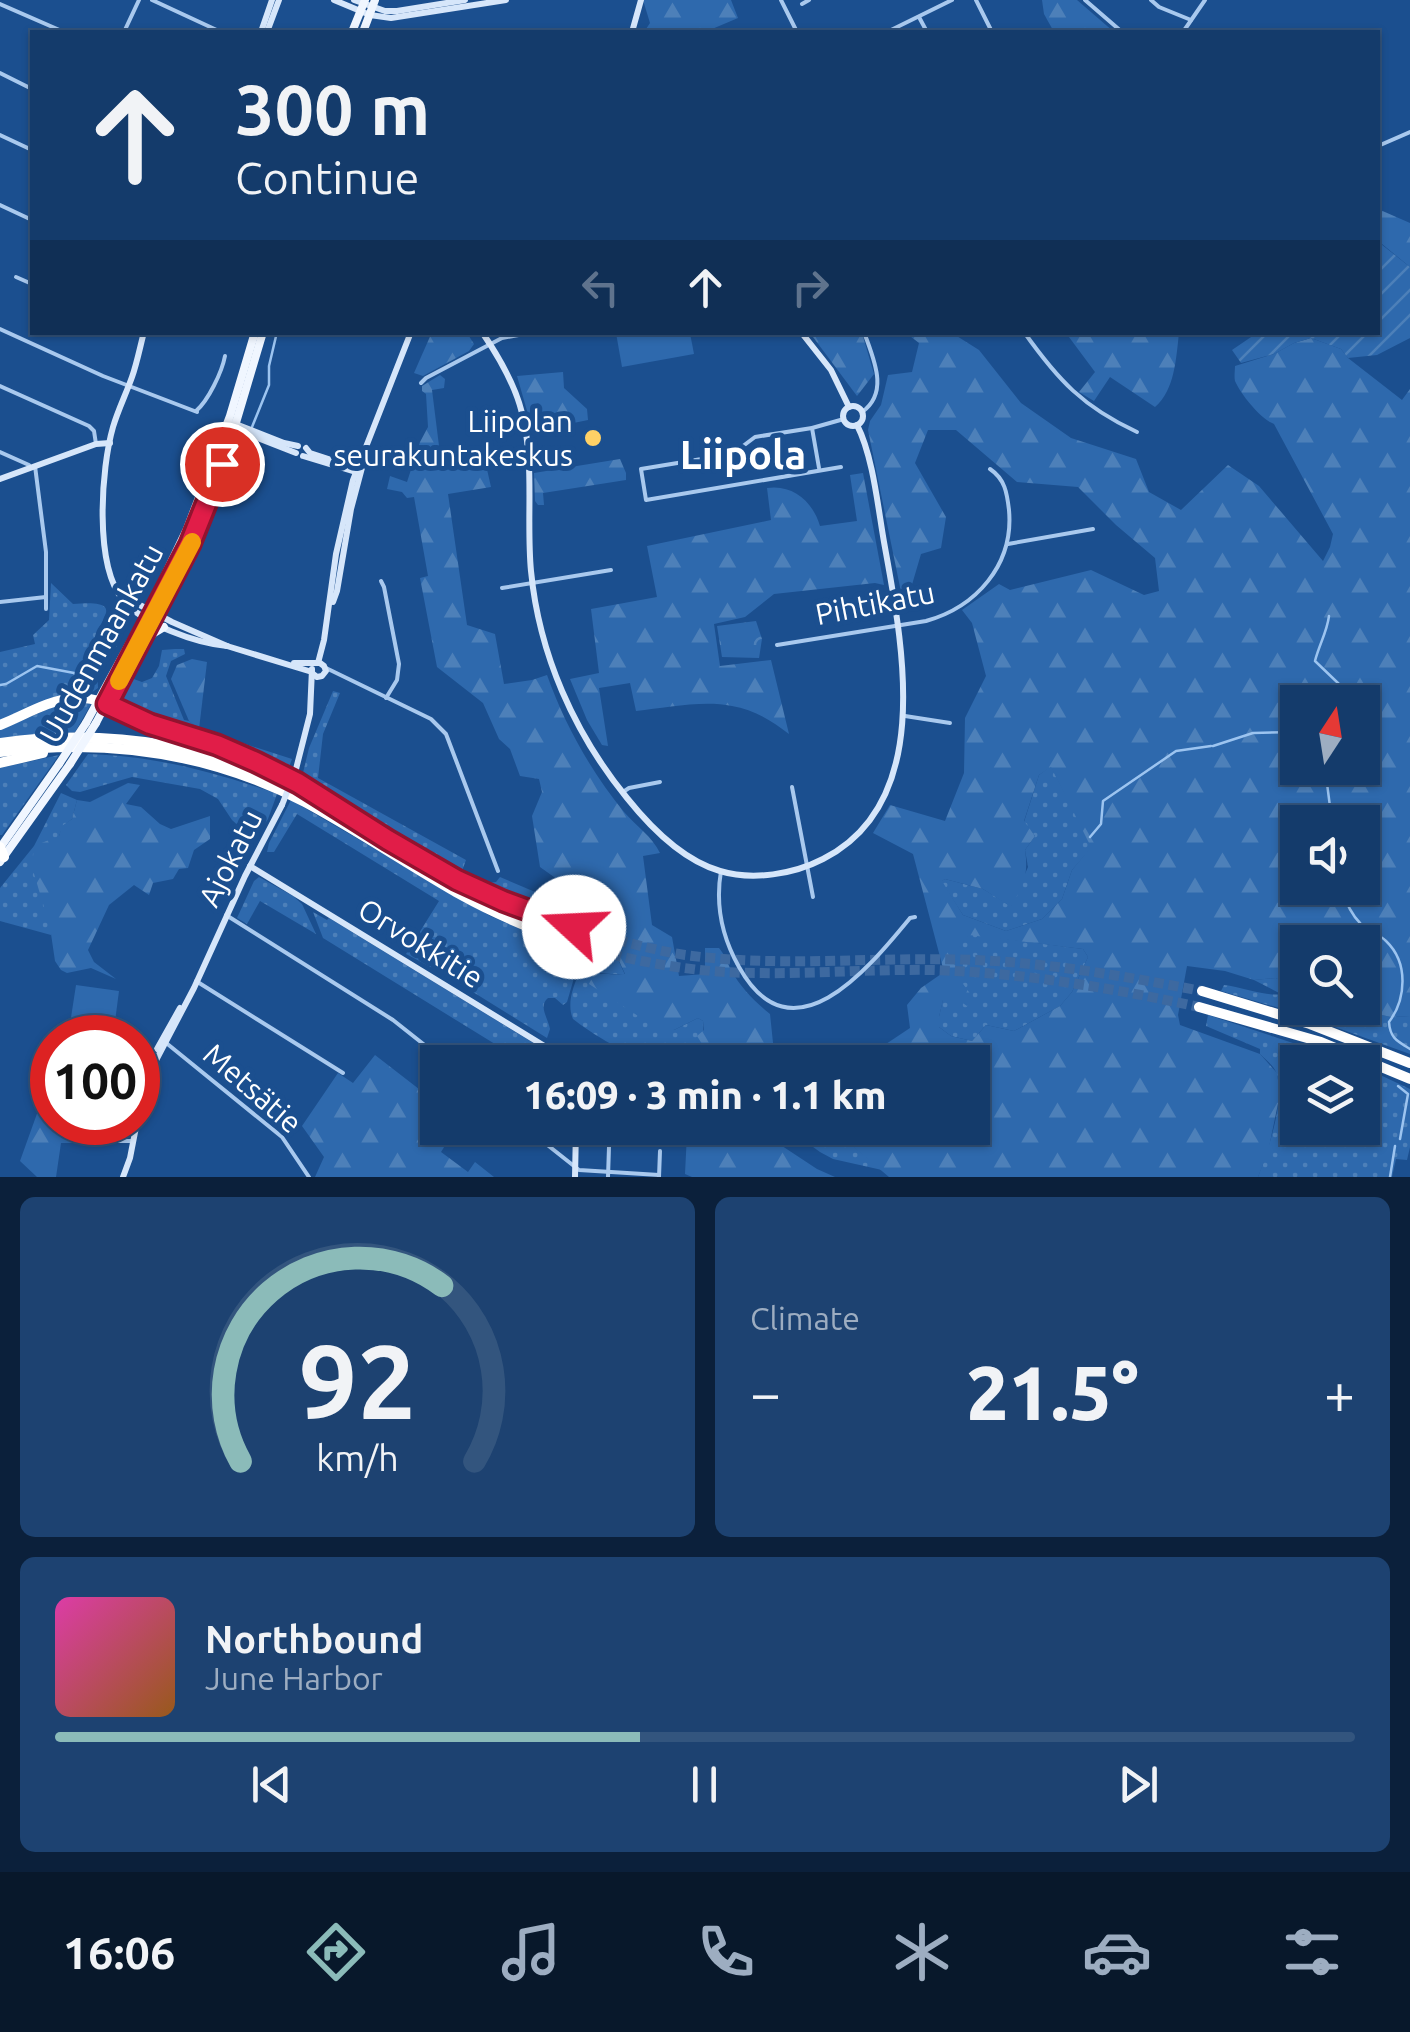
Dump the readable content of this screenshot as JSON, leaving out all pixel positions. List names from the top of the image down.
{
  "streets": {
    "main road": ["Uudenmaankatu"],
    "street": [
      "Pihtikatu",
      "Ajokatu",
      "Orvokkitie",
      "Metsätie"
    ]
  },
  "crossings": [
    ["Ajokatu", "Orvokkitie"],
    ["Ajokatu", "Metsätie"]
  ],
  "districts": ["Liipola"],
  "places": ["Liipolan seurakuntakeskus"],
  "north": "top",
  "page": {
    "turn": ["300 m", "Continue"],
    "limit": "100",
    "trip": "16:09 · 3 min · 1.1 km",
    "tile": "Climate",
    "heat": ["−", "21.5°", "+"],
    "song": ["Northbound", "June Harbor"],
    "tabs": "16:06",
    "gauge": ["92", "km/h"]
  }
}
